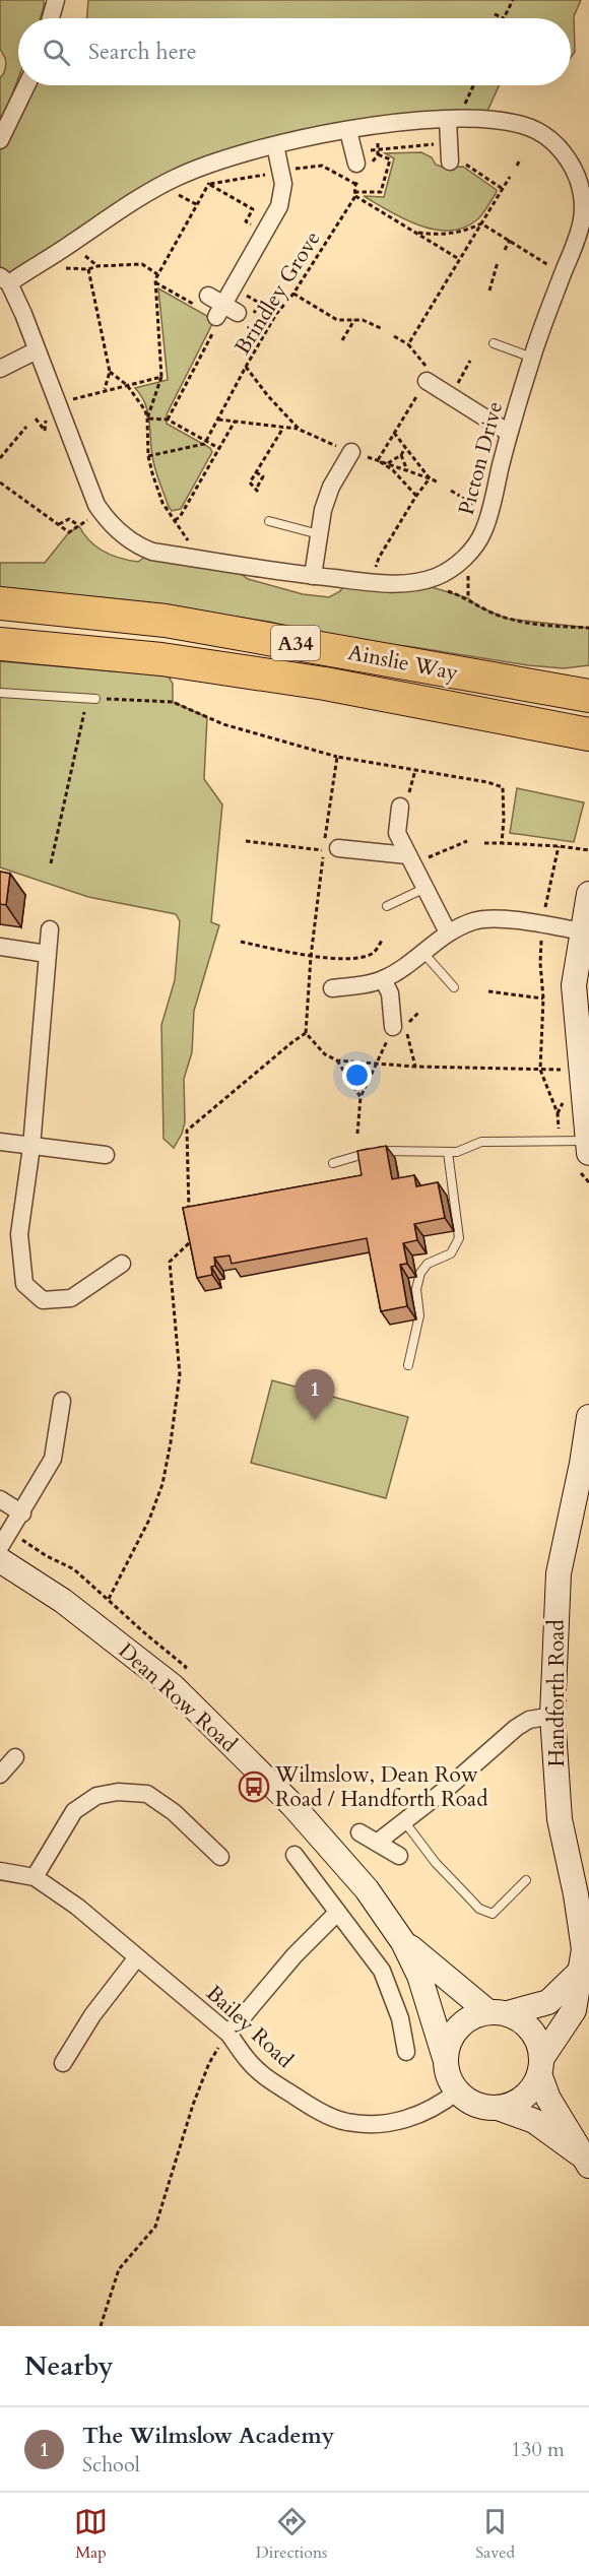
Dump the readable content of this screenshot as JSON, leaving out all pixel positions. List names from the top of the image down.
{
  "streets": {
    "highway": ["A34", "Ainslie Way"],
    "main road": ["Handforth Road", "Dean Row Road"],
    "street": ["Picton Drive", "Bailey Road"],
    "path": ["Brindley Grove"]
  },
  "crossings": [
    ["Handforth Road", "Dean Row Road"],
    ["Handforth Road", "Bailey Road"],
    ["Dean Row Road", "Bailey Road"]
  ],
  "places": {
    "bus stop": ["Wilmslow, Dean Row Road / Handforth Road"]
  },
  "page": {
    "search": "Search here",
    "pins": "1",
    "heading": "Nearby",
    "list": [
      {
        "mark": "1",
        "name": "The Wilmslow Academy",
        "note": "School",
        "value": "130 m"
      }
    ],
    "nav": ["Map", "Directions", "Saved"]
  }
}
